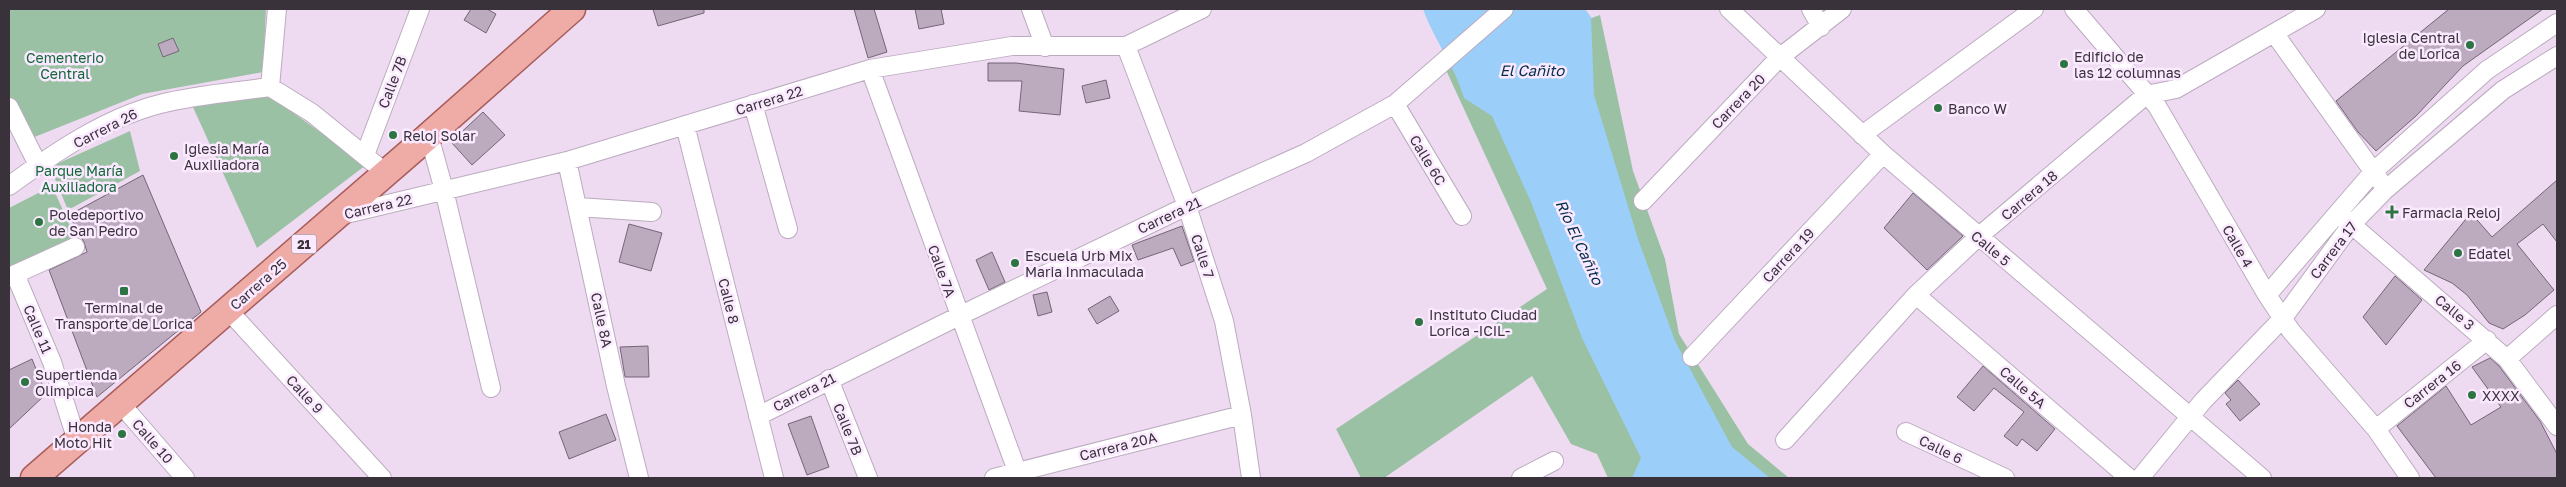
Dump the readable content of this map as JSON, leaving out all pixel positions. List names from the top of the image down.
{
  "streets": {
    "main road": ["21", "Carrera 25"],
    "street": [
      "Calle 7B",
      "Carrera 22",
      "Carrera 20",
      "Carrera 26",
      "Calle 6C",
      "Carrera 18",
      "Carrera 21",
      "Calle 4",
      "Calle 5",
      "Carrera 17",
      "Carrera 19",
      "Calle 7",
      "Calle 7A",
      "Calle 8",
      "Calle 3",
      "Calle 8A",
      "Calle 11",
      "Carrera 16",
      "Calle 5A",
      "Calle 9",
      "Calle 10",
      "Carrera 20A",
      "Calle 6"
    ]
  },
  "crossings": [
    ["Calle 7B", "Carrera 21"],
    ["Carrera 22", "Calle 7"],
    ["Carrera 22", "Calle 7A"],
    ["Carrera 22", "Carrera 25"],
    ["Carrera 22", "Calle 8"],
    ["Carrera 22", "Calle 8A"],
    ["Carrera 20", "Calle 5"],
    ["Calle 6C", "Carrera 21"],
    ["Carrera 18", "Calle 4"],
    ["Carrera 18", "Calle 5"],
    ["Carrera 18", "Calle 5A"],
    ["Carrera 21", "Calle 7"],
    ["Carrera 21", "Calle 7A"],
    ["Carrera 21", "Calle 8"],
    ["Calle 4", "Carrera 17"],
    ["Calle 4", "Carrera 16"],
    ["Calle 5", "Carrera 17"],
    ["Calle 5", "Carrera 19"],
    ["Carrera 17", "Calle 3"],
    ["Calle 7", "Carrera 20A"],
    ["Calle 7A", "Carrera 20A"],
    ["Carrera 25", "Calle 11"],
    ["Carrera 25", "Calle 9"],
    ["Carrera 25", "Calle 10"],
    ["Calle 3", "Carrera 16"]
  ],
  "water": ["El Cañito", "Río El Cañito"],
  "parks": ["Cementerio Central", "Parque María Auxiliadora"],
  "places": {
    "other": [
      "Iglesia Central de Lorica",
      "Edificio de las 12 columnas",
      "Banco W",
      "Reloj Solar",
      "Iglesia María Auxiliadora",
      "Poledeportivo de San Pedro",
      "Edatel",
      "Escuela Urb Mix Maria Inmaculada",
      "Instituto Ciudad Lorica -ICIL-",
      "Supertienda Olimpica",
      "XXXX",
      "Honda Moto Hit"
    ],
    "health": ["Farmacia Reloj"],
    "transit": ["Terminal de Transporte de Lorica"]
  }
}
